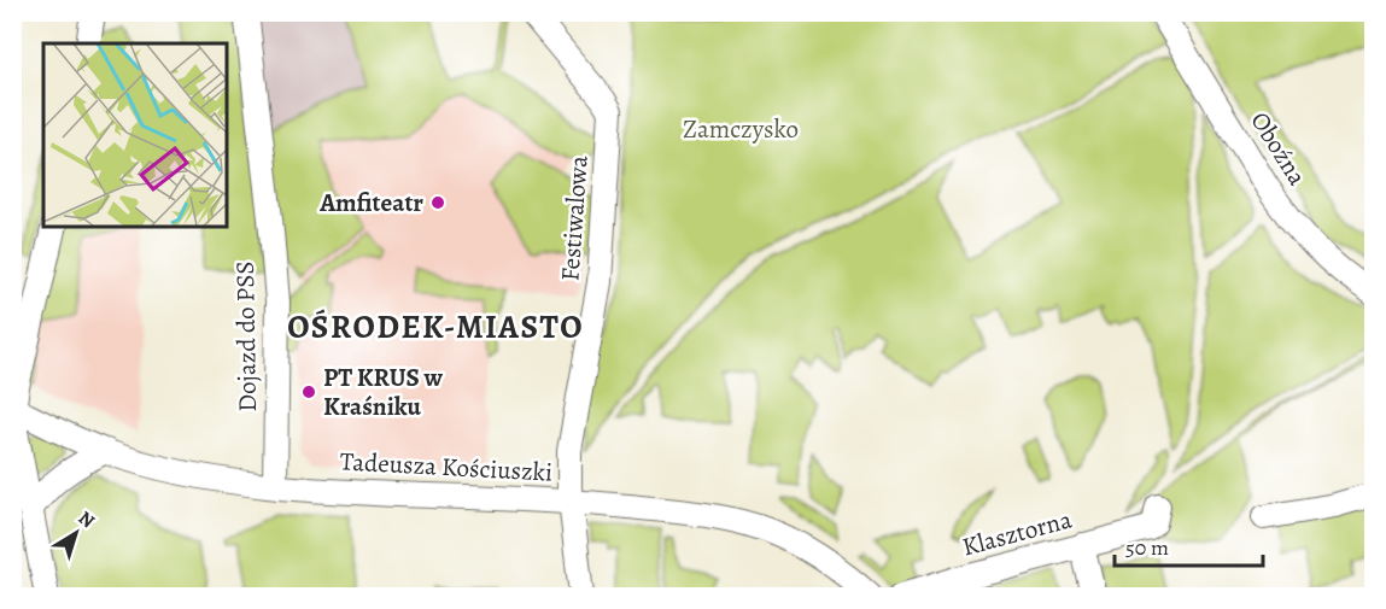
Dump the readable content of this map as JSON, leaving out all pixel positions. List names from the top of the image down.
{
  "streets": {
    "street": [
      "Oboźna",
      "Festiwalowa",
      "Dojazd do PSS",
      "Tadeusza Kościuszki",
      "Klasztorna"
    ]
  },
  "crossings": [
    ["Festiwalowa", "Tadeusza Kościuszki"],
    ["Dojazd do PSS", "Tadeusza Kościuszki"]
  ],
  "districts": ["OŚRODEK-MIASTO"],
  "parks": ["Zamczysko"],
  "places": ["Amfiteatr", "PT KRUS w Kraśniku"],
  "scale_bar": "50 m",
  "north": "top right"
}
